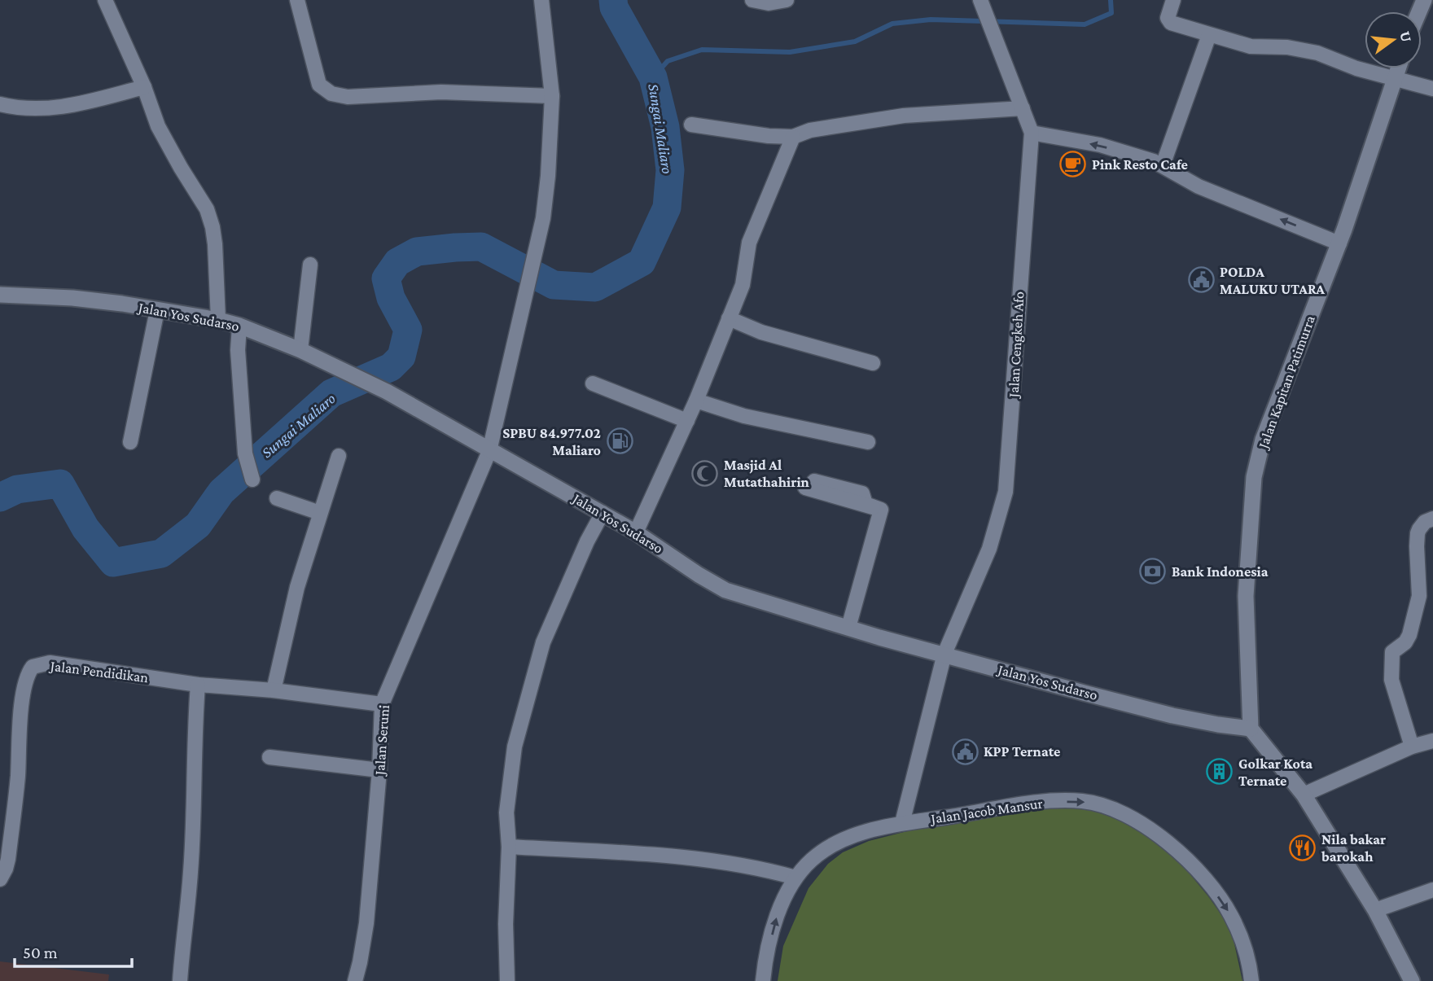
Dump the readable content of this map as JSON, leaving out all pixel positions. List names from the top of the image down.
{
  "streets": {
    "street": [
      "Jalan Yos Sudarso",
      "Jalan Cengkeh Afo",
      "Jalan Kapitan Patimurra",
      "Jalan Pendidikan",
      "Jalan Seruni",
      "Jalan Jacob Mansur"
    ]
  },
  "crossings": [
    ["Jalan Yos Sudarso", "Jalan Cengkeh Afo"],
    ["Jalan Yos Sudarso", "Jalan Kapitan Patimurra"],
    ["Jalan Yos Sudarso", "Jalan Seruni"],
    ["Jalan Pendidikan", "Jalan Seruni"]
  ],
  "water": ["Sungai Maliaro"],
  "places": {
    "cafe": ["Pink Resto Cafe"],
    "public building": ["POLDA MALUKU UTARA", "KPP Ternate"],
    "fuel station": ["SPBU 84.977.02 Maliaro"],
    "mosque": ["Masjid Al Mutathahirin"],
    "bank": ["Bank Indonesia"],
    "building": ["Golkar Kota Ternate"],
    "restaurant": ["Nila bakar barokah"]
  },
  "scale_bar": "50 m",
  "north": "right"
}
